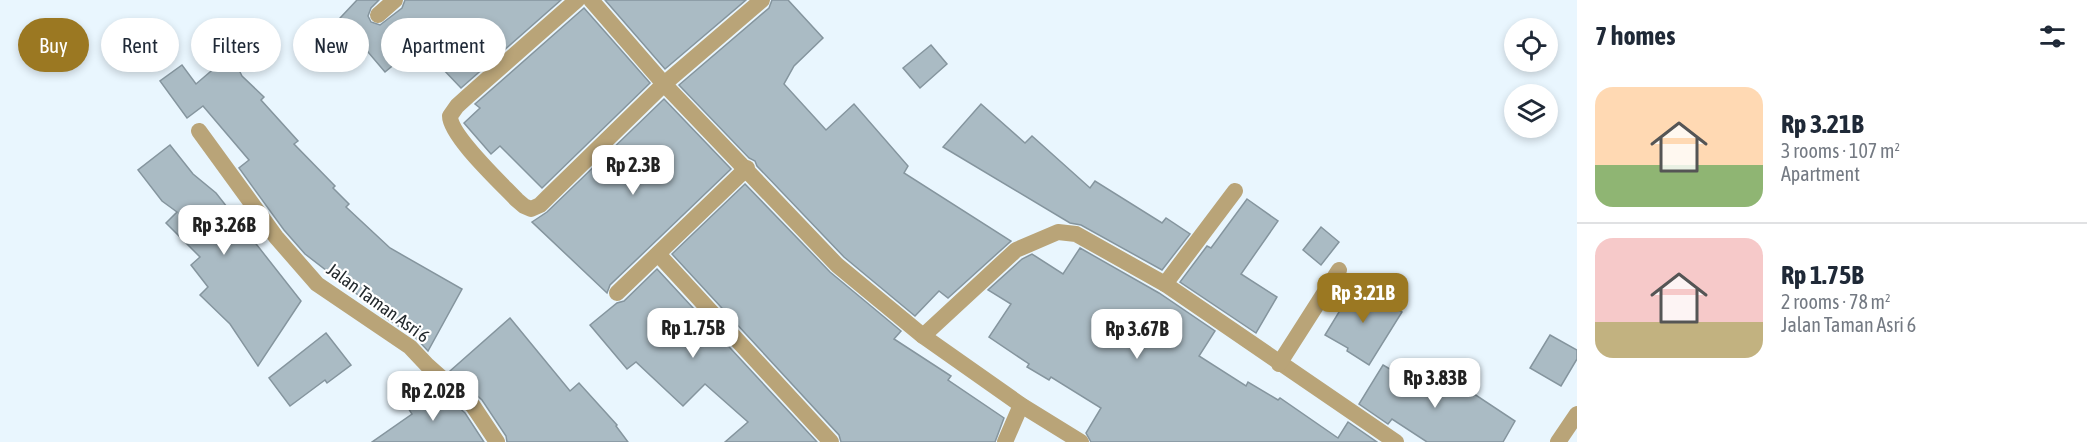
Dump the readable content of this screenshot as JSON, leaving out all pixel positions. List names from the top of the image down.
{
  "streets": {
    "street": ["Jalan Taman Asri 6"]
  },
  "page": {
    "heading": "7 homes",
    "chip": [
      "Buy",
      "Rent",
      "Filters",
      "New",
      "Apartment"
    ],
    "list": [
      {
        "name": "Rp 3.21B",
        "note": "3 rooms · 107 m² · Apartment"
      },
      {
        "name": "Rp 1.75B",
        "note": "2 rooms · 78 m² · Jalan Taman Asri 6"
      }
    ],
    "price": [
      "Rp 2.3B",
      "Rp 3.26B",
      "Rp 3.21B",
      "Rp 1.75B",
      "Rp 3.67B",
      "Rp 3.83B",
      "Rp 2.02B"
    ]
  }
}
